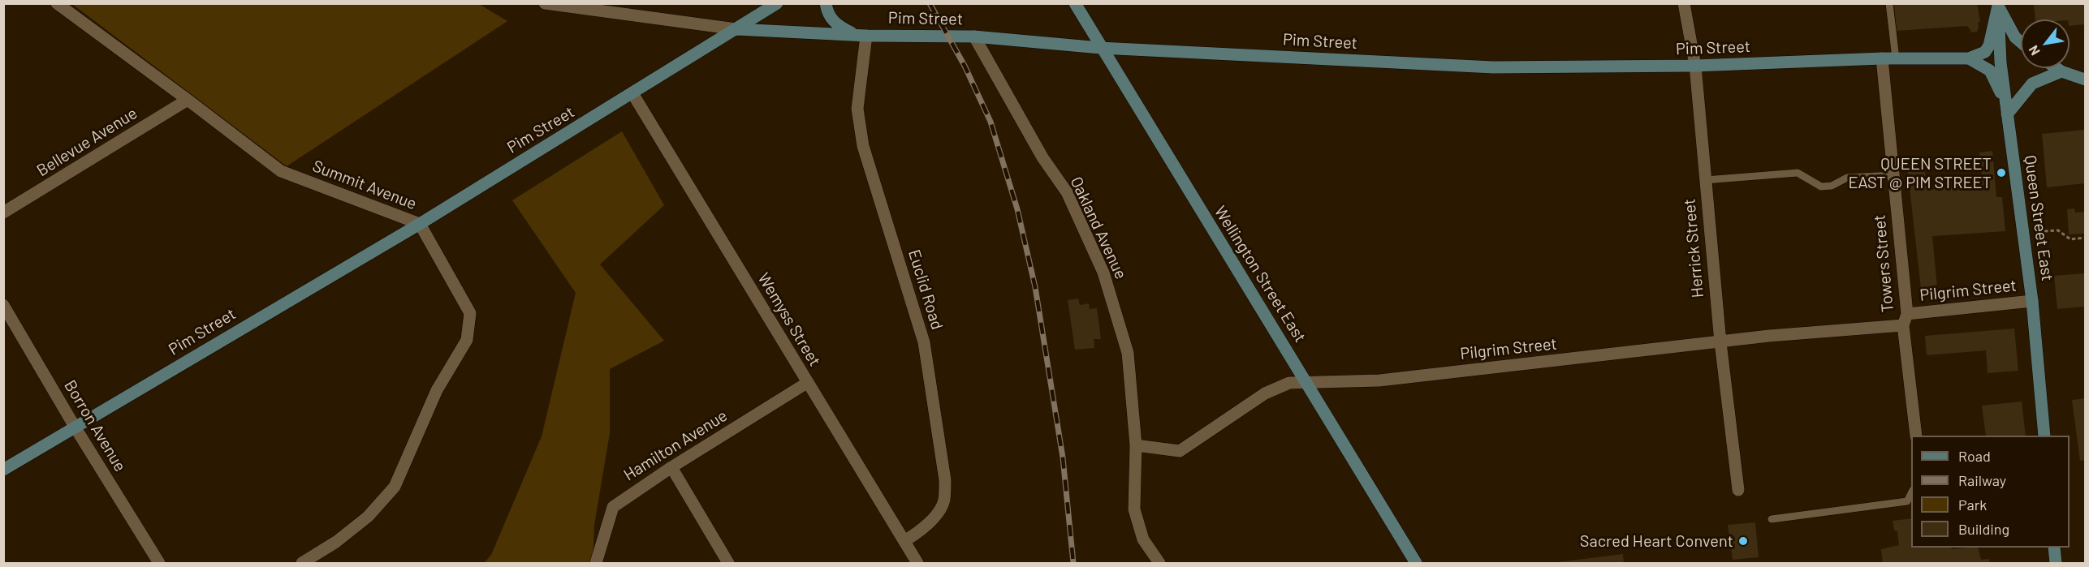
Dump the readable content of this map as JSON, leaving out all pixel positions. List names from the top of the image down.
{
  "streets": {
    "main road": ["Pim Street", "Queen Street East", "Wellington Street East"],
    "street": [
      "Bellevue Avenue",
      "Summit Avenue",
      "Oakland Avenue",
      "Herrick Street",
      "Towers Street",
      "Euclid Road",
      "Pilgrim Street",
      "Wemyss Street",
      "Borron Avenue",
      "Hamilton Avenue"
    ]
  },
  "crossings": [
    ["Pim Street", "Summit Avenue"],
    ["Pim Street", "Oakland Avenue"],
    ["Pim Street", "Herrick Street"],
    ["Pim Street", "Towers Street"],
    ["Pim Street", "Wellington Street East"],
    ["Pim Street", "Euclid Road"],
    ["Pim Street", "Wemyss Street"],
    ["Pim Street", "Borron Avenue"],
    ["Bellevue Avenue", "Summit Avenue"],
    ["Queen Street East", "Pilgrim Street"],
    ["Oakland Avenue", "Pilgrim Street"],
    ["Herrick Street", "Pilgrim Street"],
    ["Towers Street", "Pilgrim Street"],
    ["Wellington Street East", "Pilgrim Street"],
    ["Euclid Road", "Wemyss Street"],
    ["Wemyss Street", "Hamilton Avenue"]
  ],
  "places": ["QUEEN STREET EAST @ PIM STREET", "Sacred Heart Convent"],
  "legend": [
    "Road",
    "Railway",
    "Park",
    "Building"
  ],
  "north": "bottom left"
}
